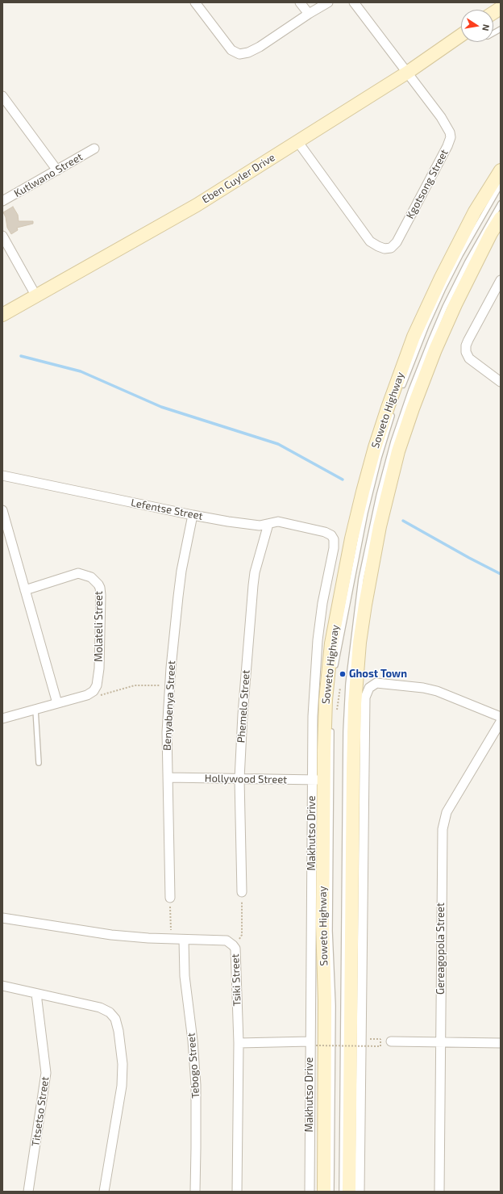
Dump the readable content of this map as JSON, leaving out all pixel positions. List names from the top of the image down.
{
  "streets": {
    "main road": ["Eben Cuyler Drive", "Soweto Highway"],
    "street": [
      "Kutlwano Street",
      "Kgotsong Street",
      "Lefentse Street",
      "Molateli Street",
      "Benyabenya Street",
      "Phemelo Street",
      "Hollywood Street",
      "Makhutso Drive",
      "Gereagopola Street",
      "Tsiki Street",
      "Tebogo Street",
      "Titsetso Street"
    ]
  },
  "crossings": [
    ["Eben Cuyler Drive", "Kgotsong Street"],
    ["Soweto Highway", "Hollywood Street"],
    ["Soweto Highway", "Makhutso Drive"],
    ["Lefentse Street", "Benyabenya Street"],
    ["Lefentse Street", "Phemelo Street"],
    ["Lefentse Street", "Makhutso Drive"],
    ["Benyabenya Street", "Hollywood Street"],
    ["Phemelo Street", "Hollywood Street"],
    ["Hollywood Street", "Makhutso Drive"],
    ["Tsiki Street", "Tebogo Street"]
  ],
  "places": ["Ghost Town"],
  "north": "right"
}
